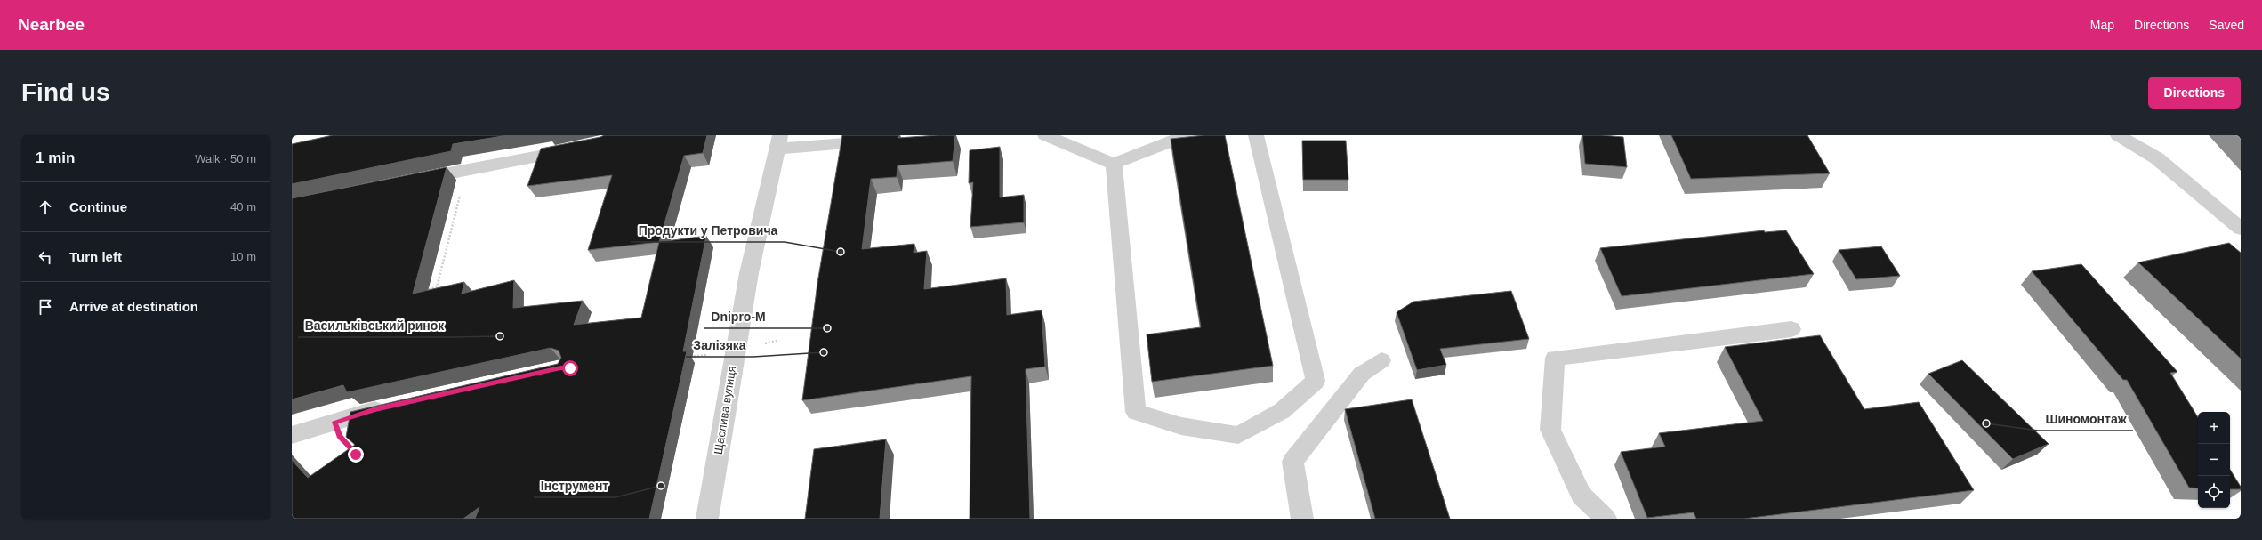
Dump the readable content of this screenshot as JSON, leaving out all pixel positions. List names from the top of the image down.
{
  "streets": {
    "street": ["Щаслива вулиця"]
  },
  "places": [
    "Продукти у Петровича",
    "Dnipro-M",
    "Васильківський ринок",
    "Залізяка",
    "Шиномонтаж",
    "Інструмент"
  ],
  "page": {
    "header": "Nearbee",
    "nav": ["Map", "Directions", "Saved"],
    "buttons": "Directions",
    "title": "Find us",
    "heading": ["1 min", "Walk · 50 m"],
    "list": [
      ["Continue", "40 m"],
      ["Turn left", "10 m"],
      "Arrive at destination"
    ],
    "map_buttons": ["+", "−"]
  }
}
